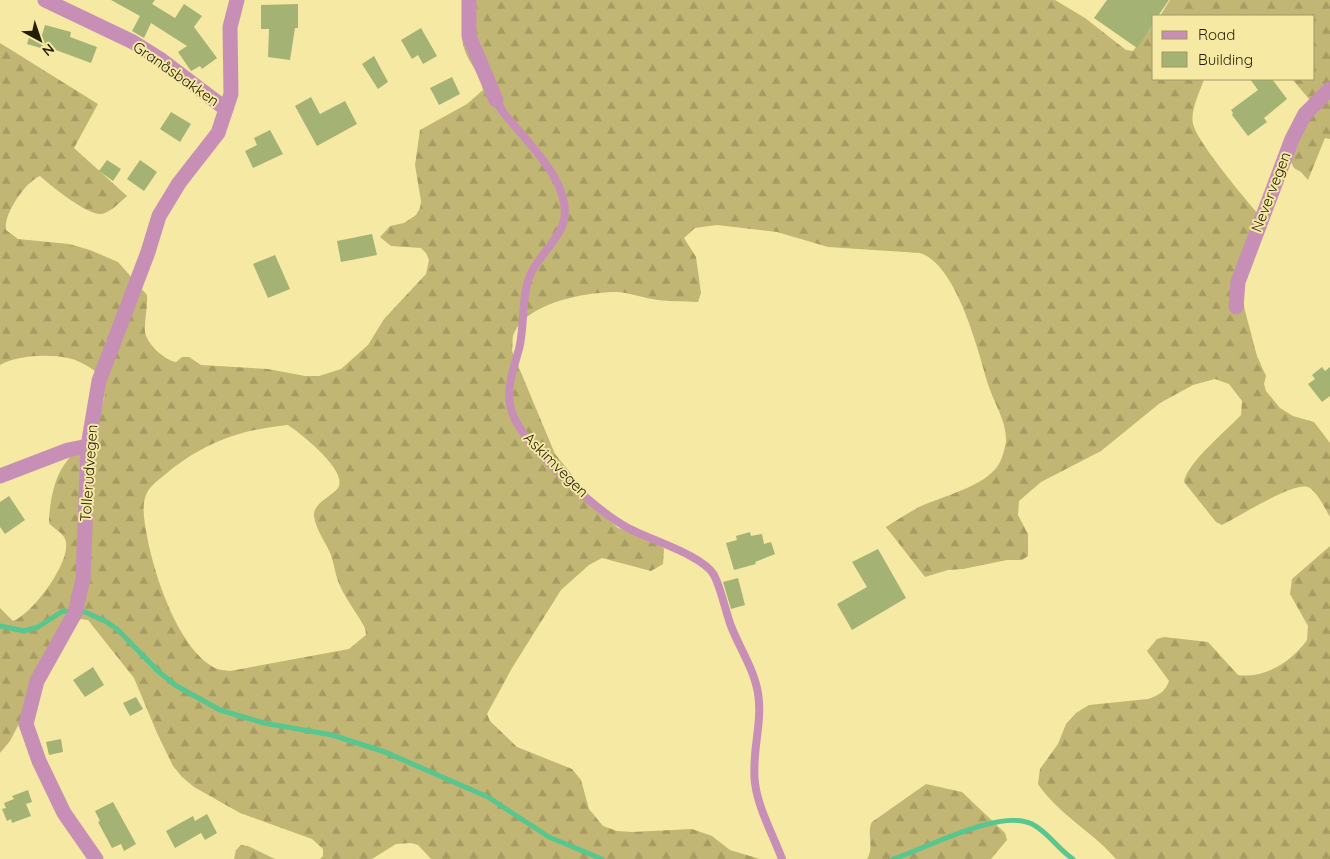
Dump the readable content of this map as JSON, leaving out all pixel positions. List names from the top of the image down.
{
  "streets": {
    "street": [
      "Granåsbakken",
      "Nevervegen",
      "Askimvegen",
      "Tollerudvegen"
    ]
  },
  "crossings": [
    ["Granåsbakken", "Tollerudvegen"]
  ],
  "legend": ["Road", "Building"],
  "north": "bottom right"
}
